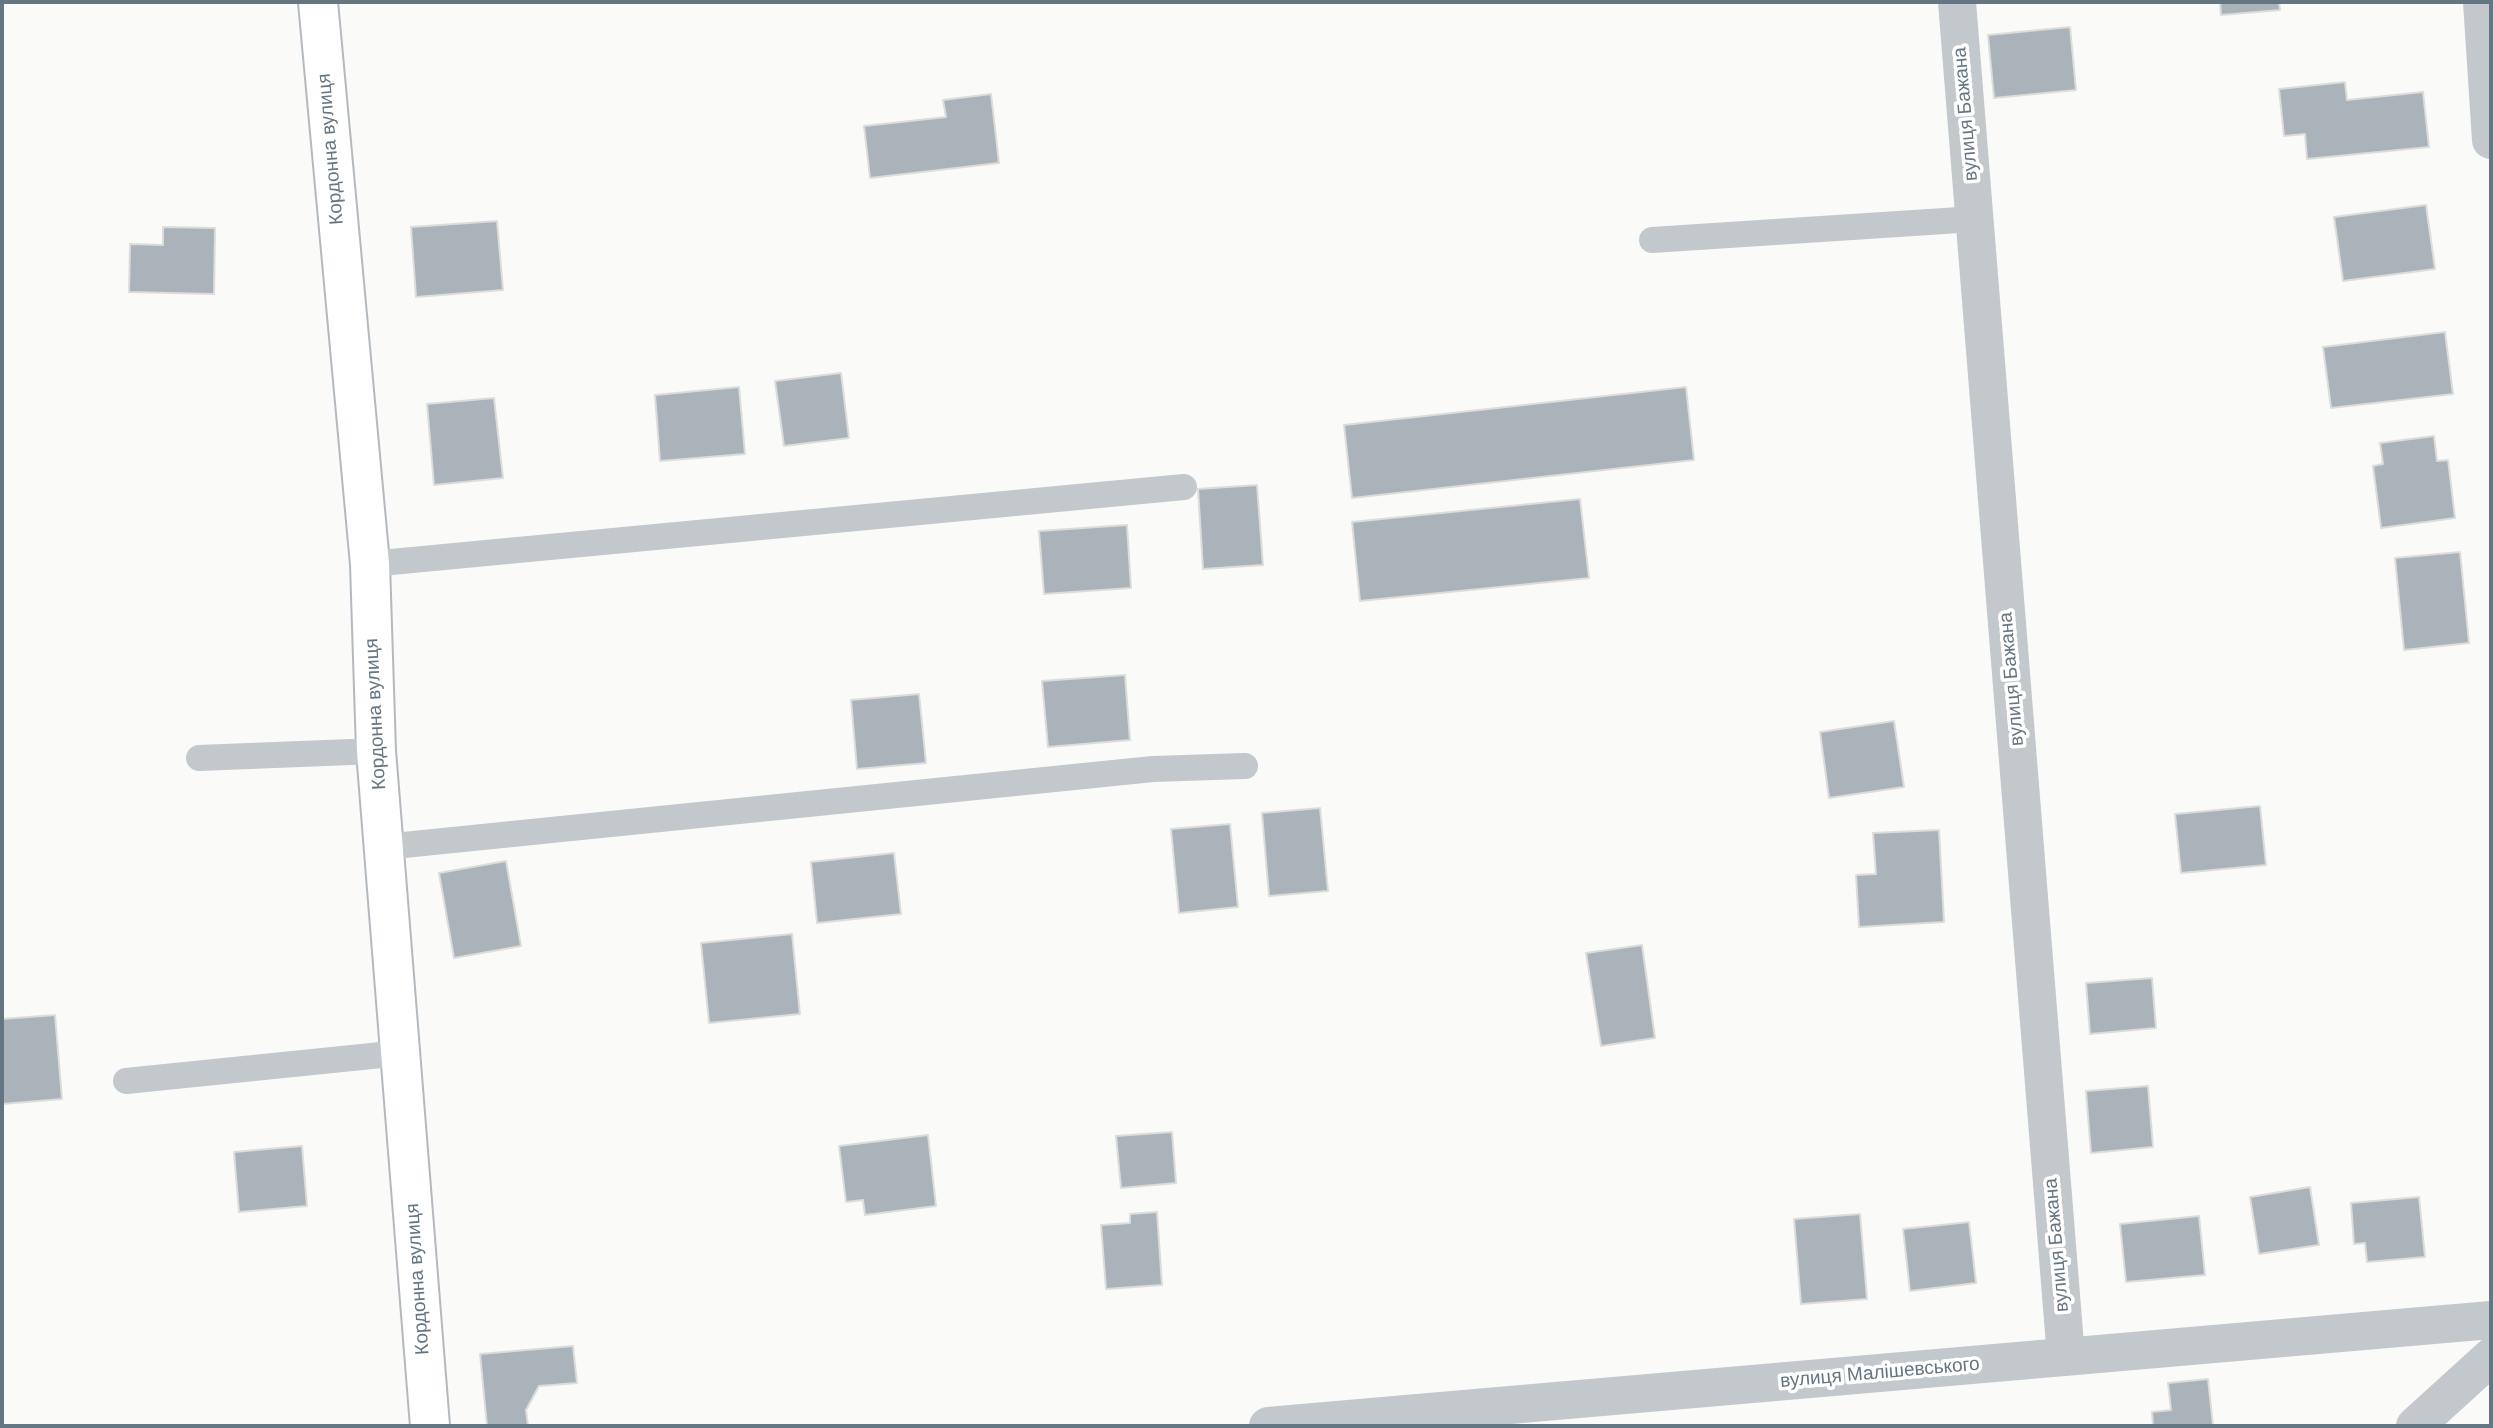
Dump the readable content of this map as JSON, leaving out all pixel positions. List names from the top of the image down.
{
  "streets": {
    "main road": ["Кордонна вулиця"],
    "street": ["вулиця Бажана", "вулиця Малішевського"]
  },
  "crossings": [
    ["вулиця Бажана", "вулиця Малішевського"]
  ]
}
